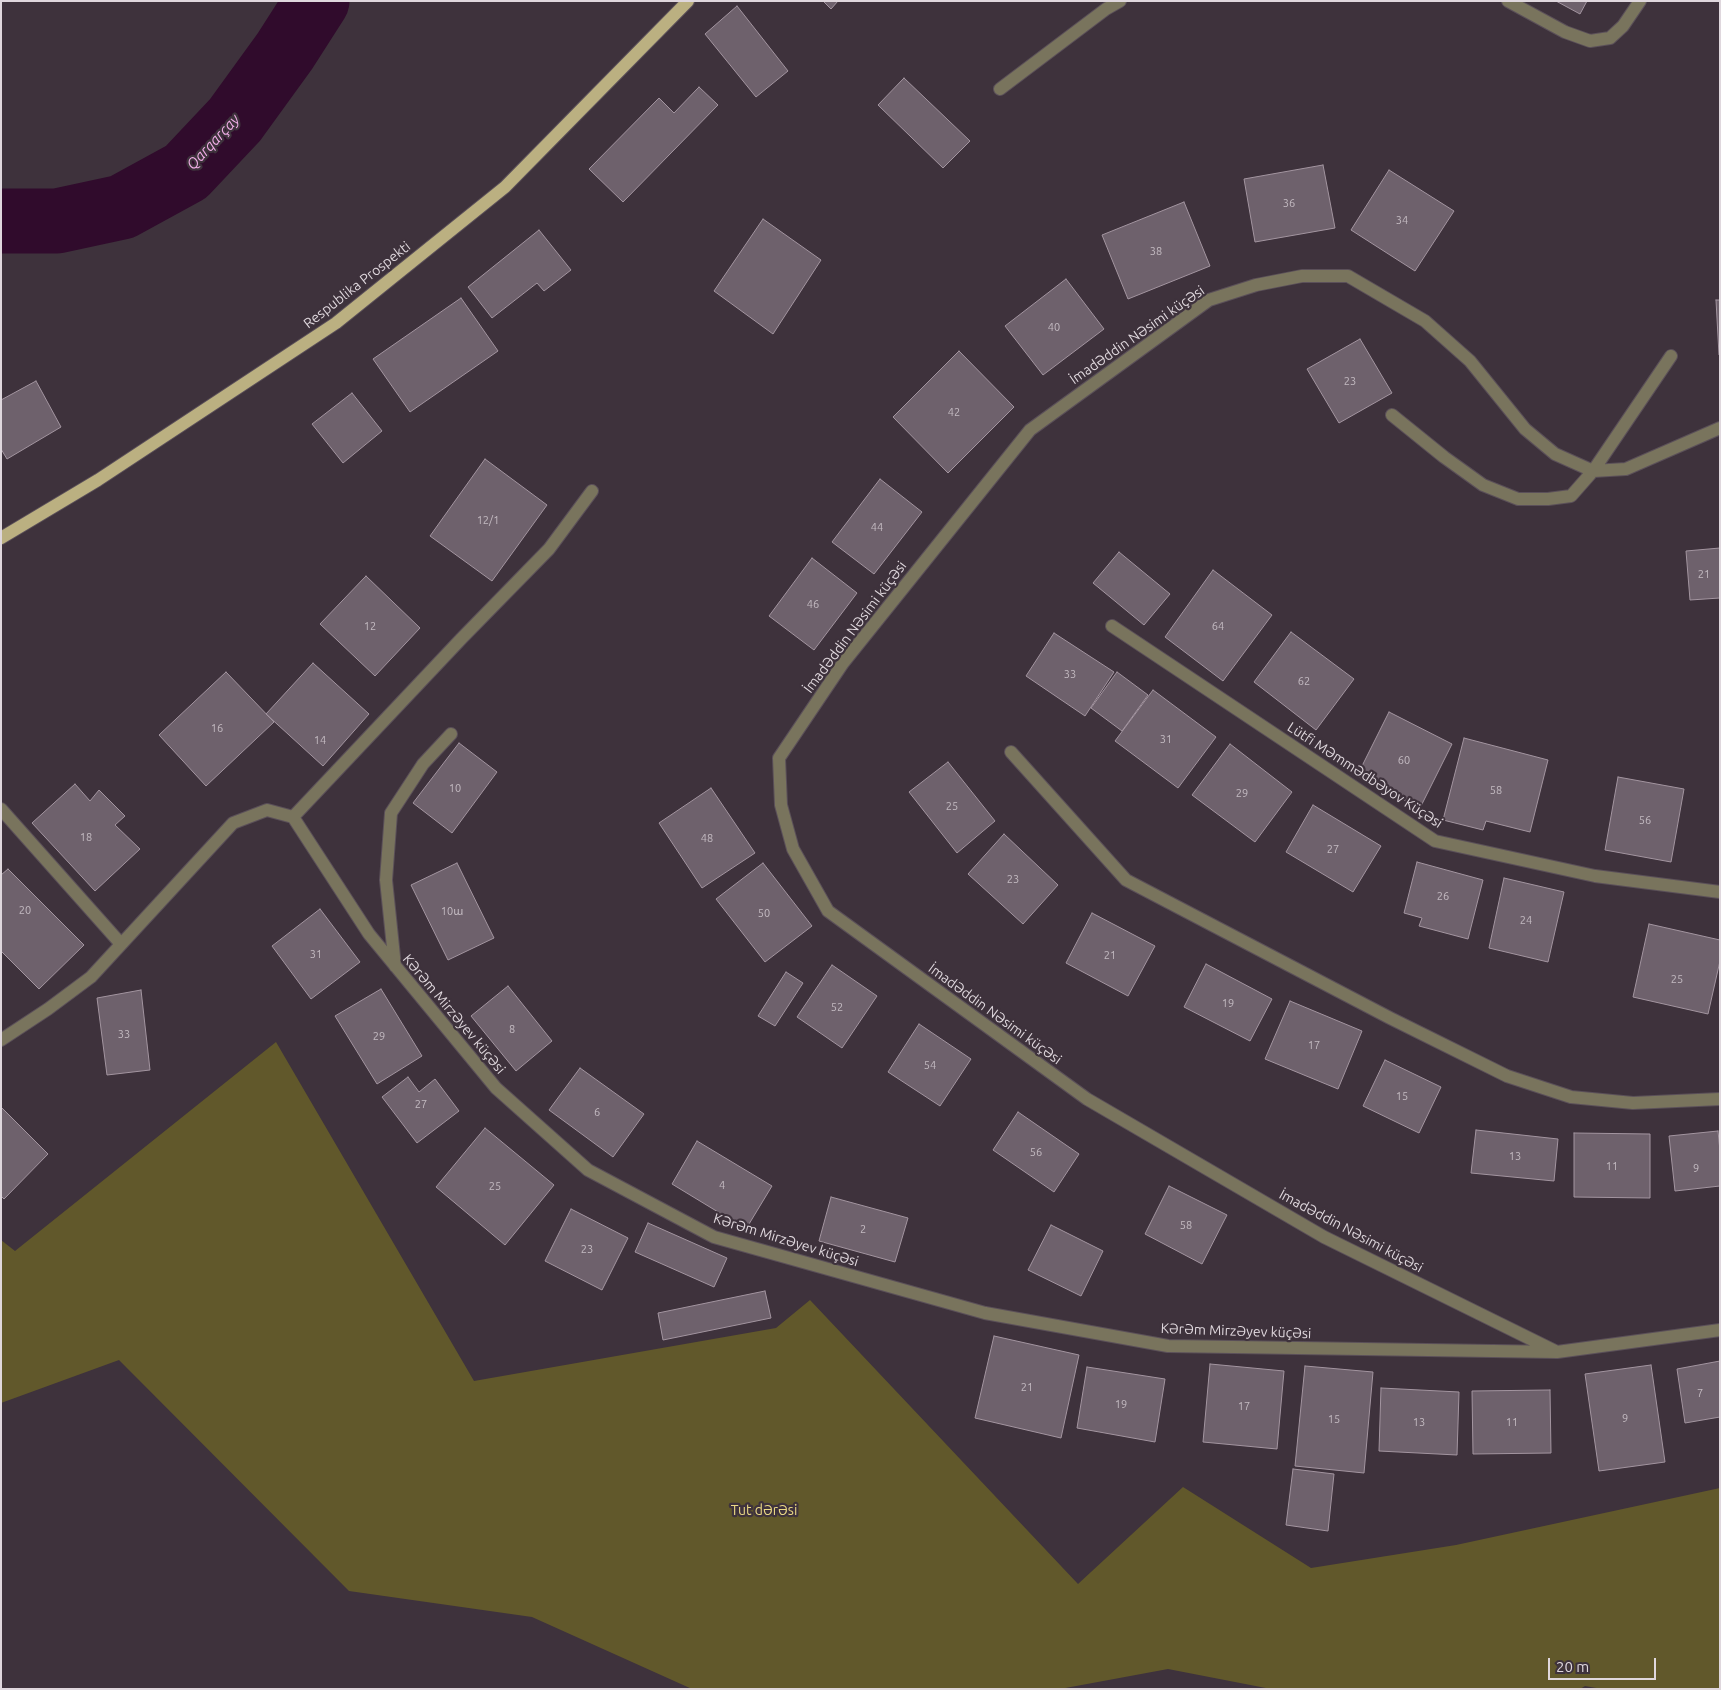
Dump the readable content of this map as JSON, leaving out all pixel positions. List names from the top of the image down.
{
  "streets": {
    "main road": ["Respublika Prospekti"],
    "street": ["İmadəddin Nəsimi küçəsi", "Lütfi Məmmədbəyov Küçəsi", "Kərəm Mirzəyev küçəsi"]
  },
  "crossings": [
    ["İmadəddin Nəsimi küçəsi", "Kərəm Mirzəyev küçəsi"]
  ],
  "water": ["Qarqarçay"],
  "parks": ["Tut dərəsi"],
  "house_numbers": [
    "36",
    "34",
    "38",
    "40",
    "23",
    "42",
    "12/1",
    "44",
    "21",
    "46",
    "12",
    "64",
    "33",
    "62",
    "16",
    "31",
    "14",
    "60",
    "10",
    "58",
    "29",
    "25",
    "56",
    "18",
    "48",
    "27",
    "23",
    "26",
    "20",
    "10ա",
    "50",
    "24",
    "31",
    "21",
    "25",
    "19",
    "52",
    "8",
    "33",
    "29",
    "17",
    "54",
    "15",
    "27",
    "6",
    "56",
    "13",
    "11",
    "9",
    "4",
    "25",
    "58",
    "2",
    "23",
    "21",
    "7",
    "19",
    "17",
    "9",
    "15",
    "13",
    "11"
  ],
  "scale_bar": "20 m"
}
